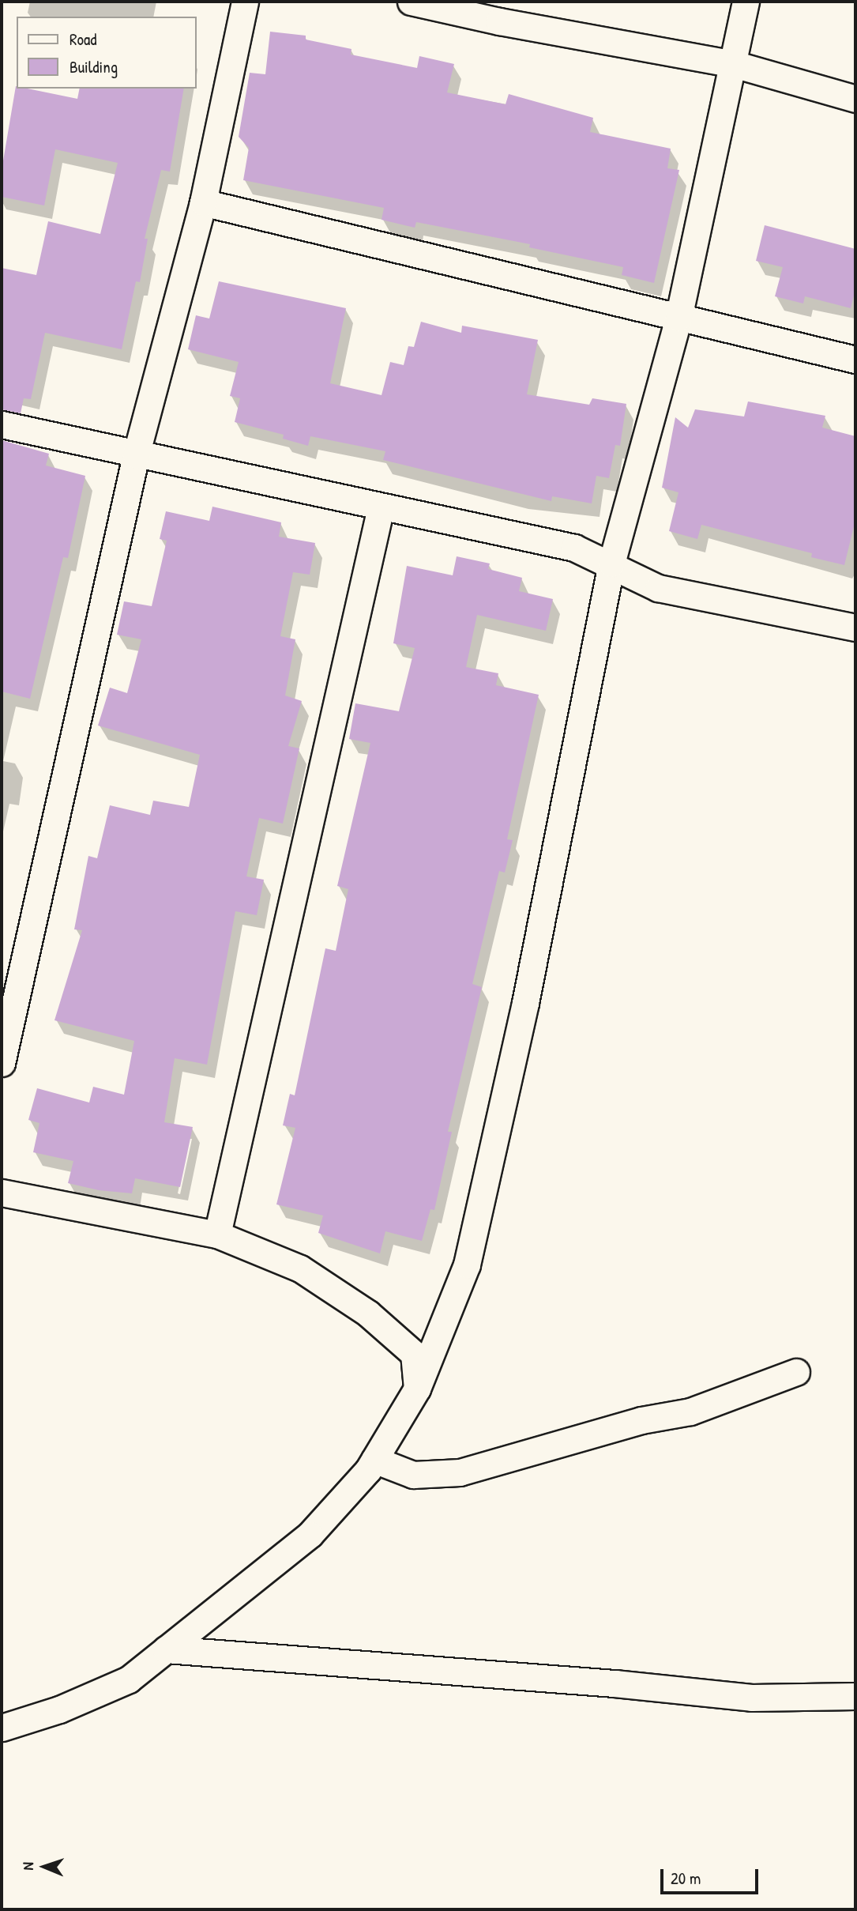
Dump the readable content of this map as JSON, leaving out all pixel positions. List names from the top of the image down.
{
  "legend": ["Road", "Building"],
  "scale_bar": "20 m",
  "north": "left"
}
